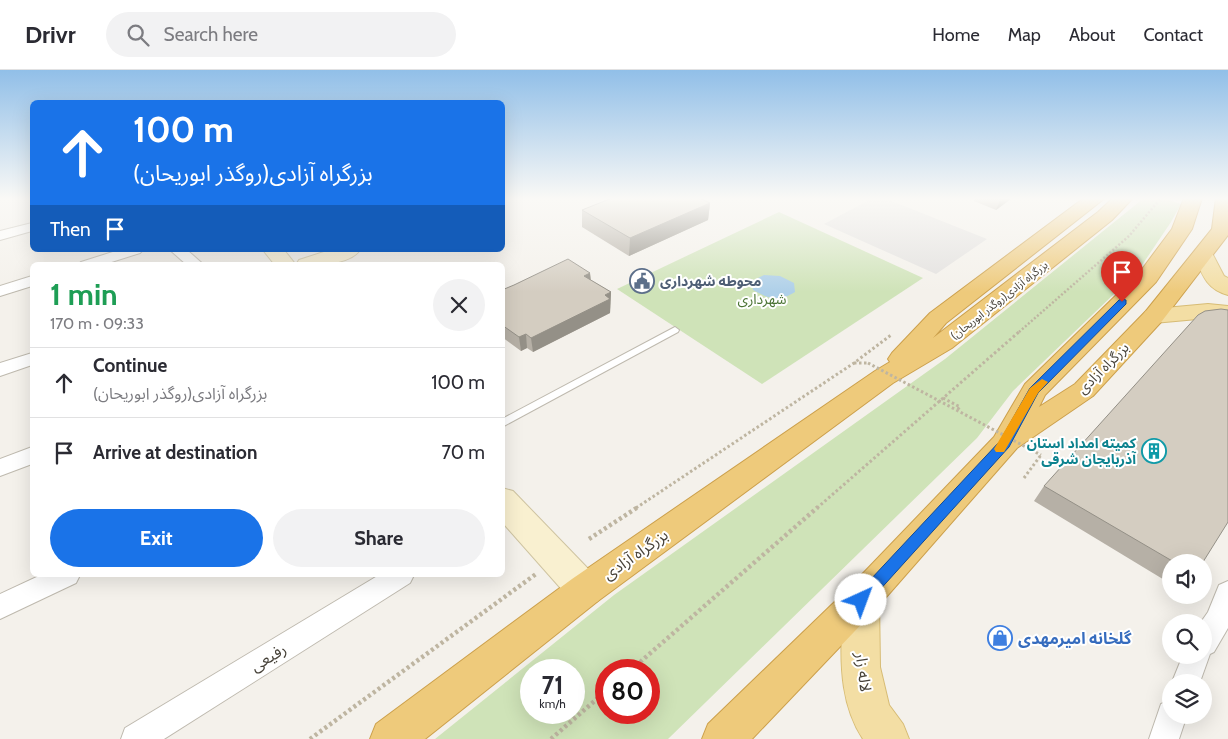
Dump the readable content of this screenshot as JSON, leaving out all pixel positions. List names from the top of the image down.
{
  "streets": {
    "highway": ["بزرگراه آزادی(روگذر ابوریحان)", "بزرگراه آزادی"],
    "main road": ["لاله زار"],
    "street": ["رفیعی"]
  },
  "crossings": [
    ["بزرگراه آزادی(روگذر ابوریحان)", "بزرگراه آزادی"],
    ["بزرگراه آزادی", "لاله زار"]
  ],
  "parks": ["شهرداری"],
  "places": {
    "public building": ["محوطه شهرداری"],
    "building": ["کمیته امداد استان آذربایجان شرقی"],
    "shop": ["گلخانه امیرمهدی"]
  },
  "page": {
    "header": "Drivr",
    "search": "Search here",
    "nav": [
      "Home",
      "Map",
      "About",
      "Contact"
    ],
    "turn": ["100 m", "بزرگراه آزادی(روگذر ابوریحان)"],
    "then": "Then",
    "heading": ["1 min", "170 m · 09:33"],
    "list": [
      {
        "name": "Continue",
        "note": "بزرگراه آزادی(روگذر ابوریحان)",
        "value": "100 m"
      },
      {
        "name": "Arrive at destination",
        "value": "70 m"
      }
    ],
    "buttons": ["Exit", "Share"],
    "speed": "71 km/h",
    "limit": "80"
  }
}
